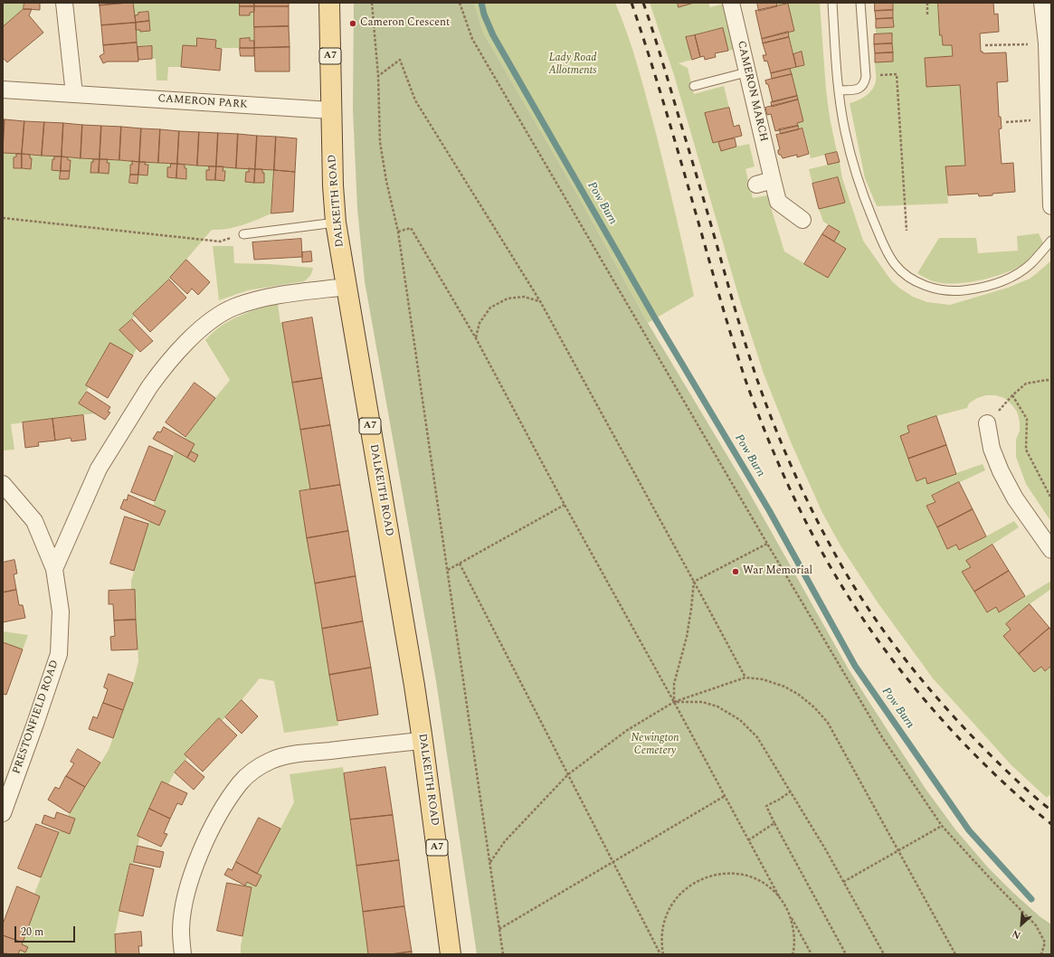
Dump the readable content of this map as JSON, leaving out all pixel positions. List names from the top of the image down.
{
  "streets": {
    "main road": ["A7", "DALKEITH ROAD"],
    "street": ["CAMERON MARCH", "CAMERON PARK", "PRESTONFIELD ROAD"]
  },
  "crossings": [
    ["CAMERON PARK", "DALKEITH ROAD"]
  ],
  "water": ["Pow Burn"],
  "parks": ["Lady Road Allotments", "Newington Cemetery"],
  "places": ["Cameron Crescent", "War Memorial"],
  "scale_bar": "20 m",
  "north": "bottom left"
}
